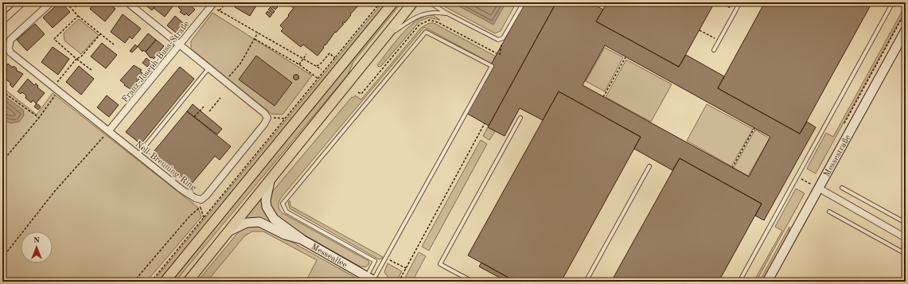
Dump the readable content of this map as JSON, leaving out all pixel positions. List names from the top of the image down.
{
  "streets": {
    "street": [
      "Franz-Joseph-Buss-Straße",
      "Messestraße",
      "Nell-Breuning-Ring",
      "Messeallee"
    ]
  },
  "crossings": [
    ["Franz-Joseph-Buss-Straße", "Nell-Breuning-Ring"]
  ],
  "north": "top"
}
